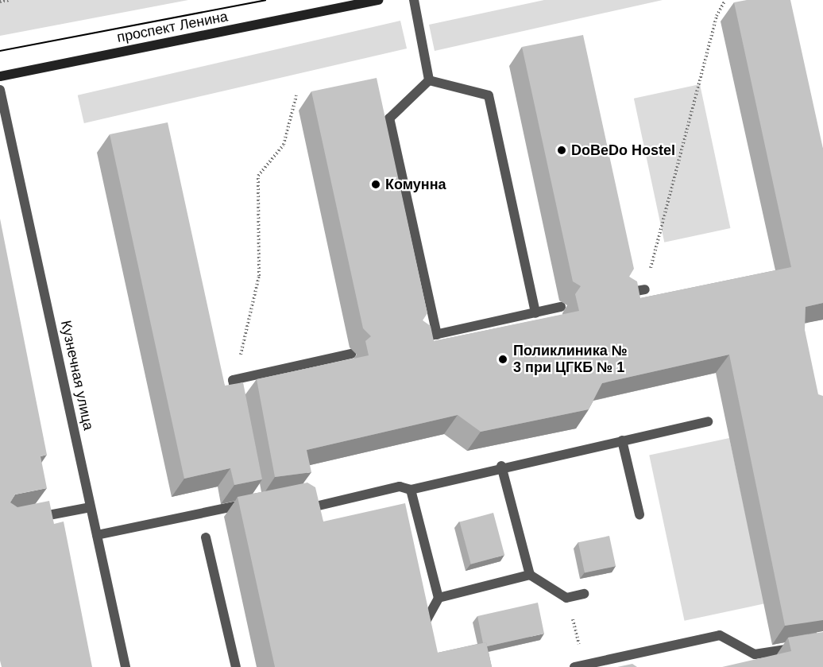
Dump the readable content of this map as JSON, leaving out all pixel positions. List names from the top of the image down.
{
  "streets": {
    "main road": ["проспект Ленина"],
    "street": ["Кузнечная улица"]
  },
  "places": ["DoBeDo Hostel", "Комунна", "Поликлиника № 3 при ЦГКБ № 1"]
}
